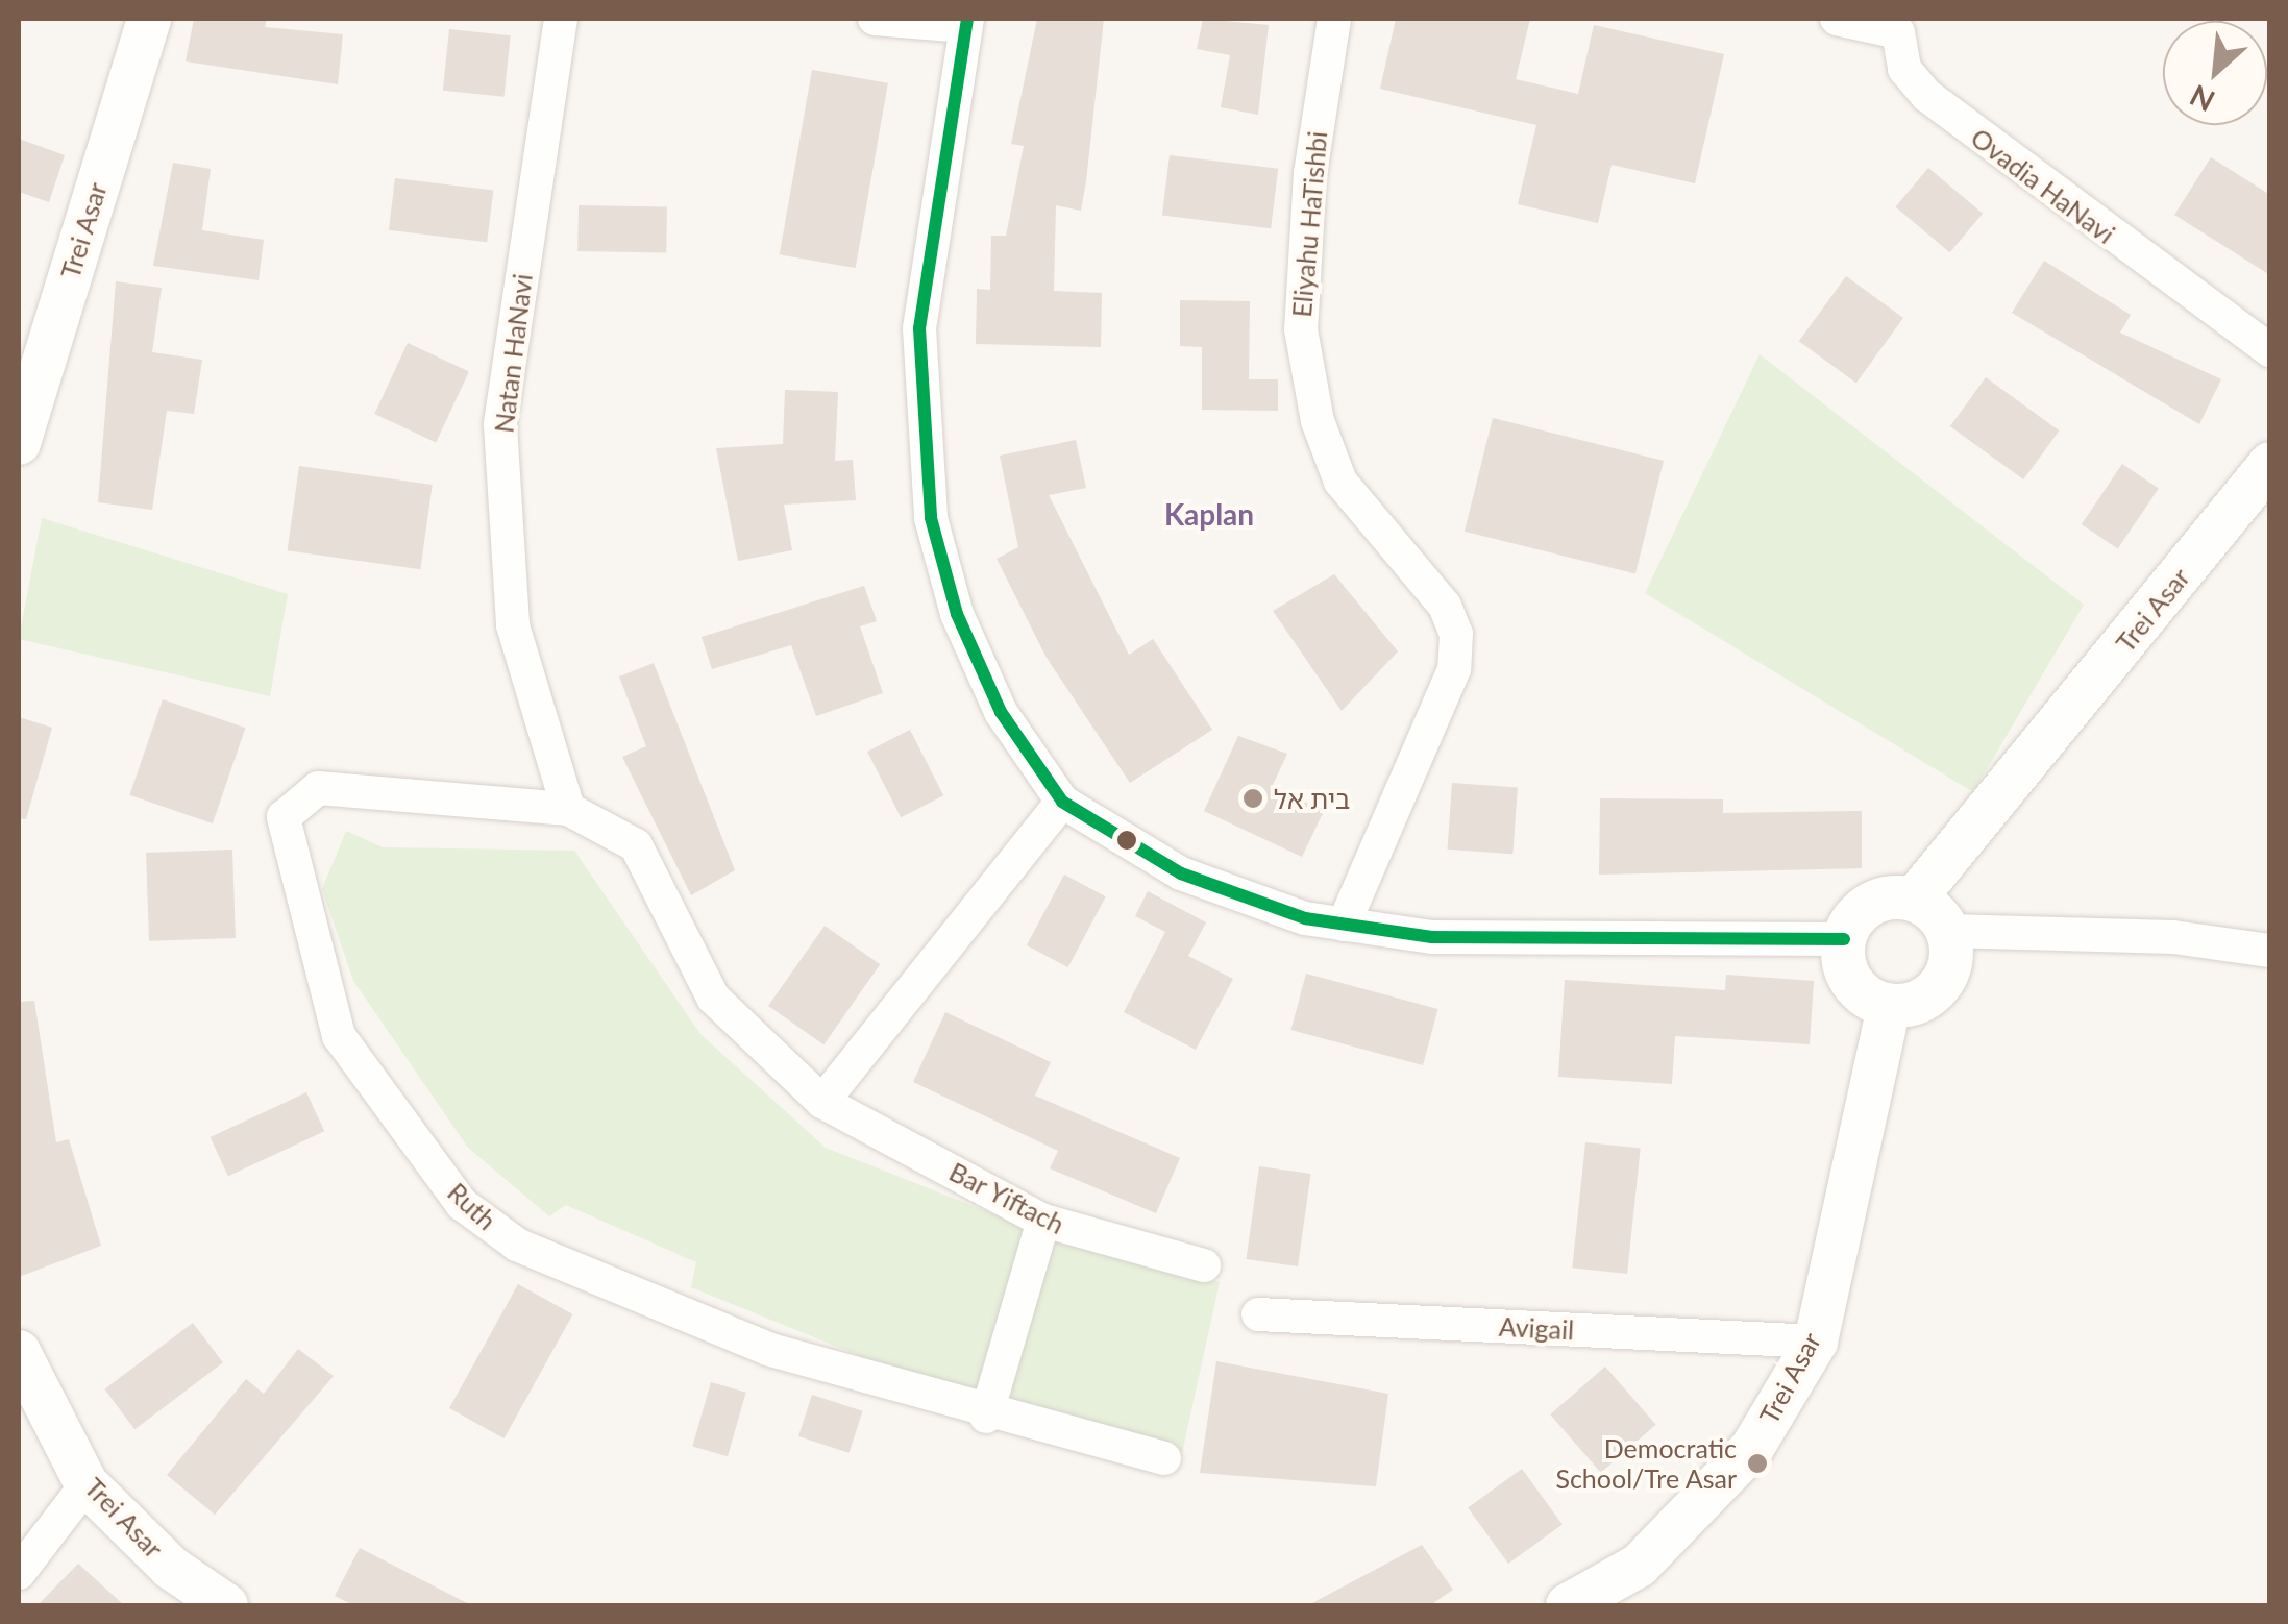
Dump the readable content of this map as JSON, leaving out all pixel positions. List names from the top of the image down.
{
  "streets": {
    "street": [
      "Ovadia HaNavi",
      "Eliyahu HaTishbi",
      "Trei Asar",
      "Natan HaNavi",
      "Bar Yiftach",
      "Ruth",
      "Avigail"
    ]
  },
  "crossings": [
    ["Trei Asar", "Avigail"],
    ["Natan HaNavi", "Bar Yiftach"],
    ["Natan HaNavi", "Ruth"],
    ["Bar Yiftach", "Ruth"]
  ],
  "districts": ["Kaplan"],
  "places": ["בית אל", "Democratic School/Tre Asar"],
  "north": "bottom left"
}
